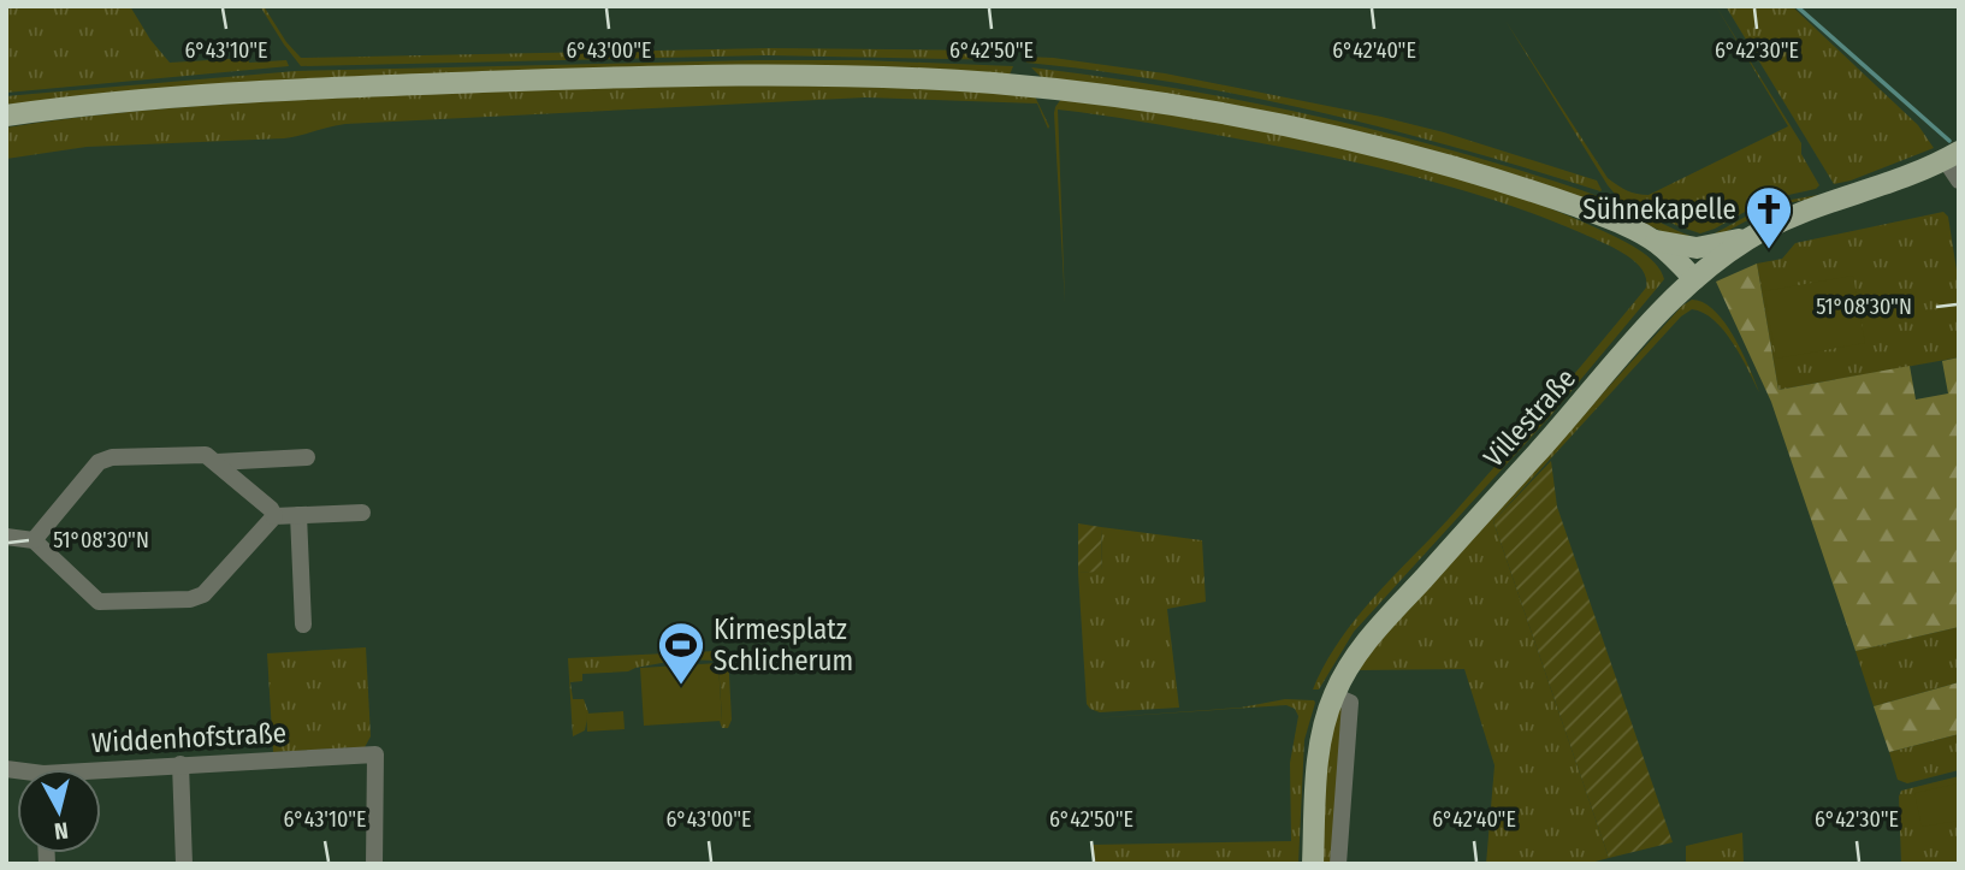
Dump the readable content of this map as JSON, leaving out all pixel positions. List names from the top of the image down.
{
  "streets": {
    "main road": ["Villestraße"],
    "street": ["Widdenhofstraße"]
  },
  "places": {
    "church": ["Sühnekapelle"],
    "sports": ["Kirmesplatz Schlicherum"]
  },
  "north": "bottom",
  "coordinates": [
    "6°43'10\"E",
    "6°43'00\"E",
    "6°42'50\"E",
    "6°42'40\"E",
    "6°42'30\"E",
    "51°08'30\"N"
  ]
}
